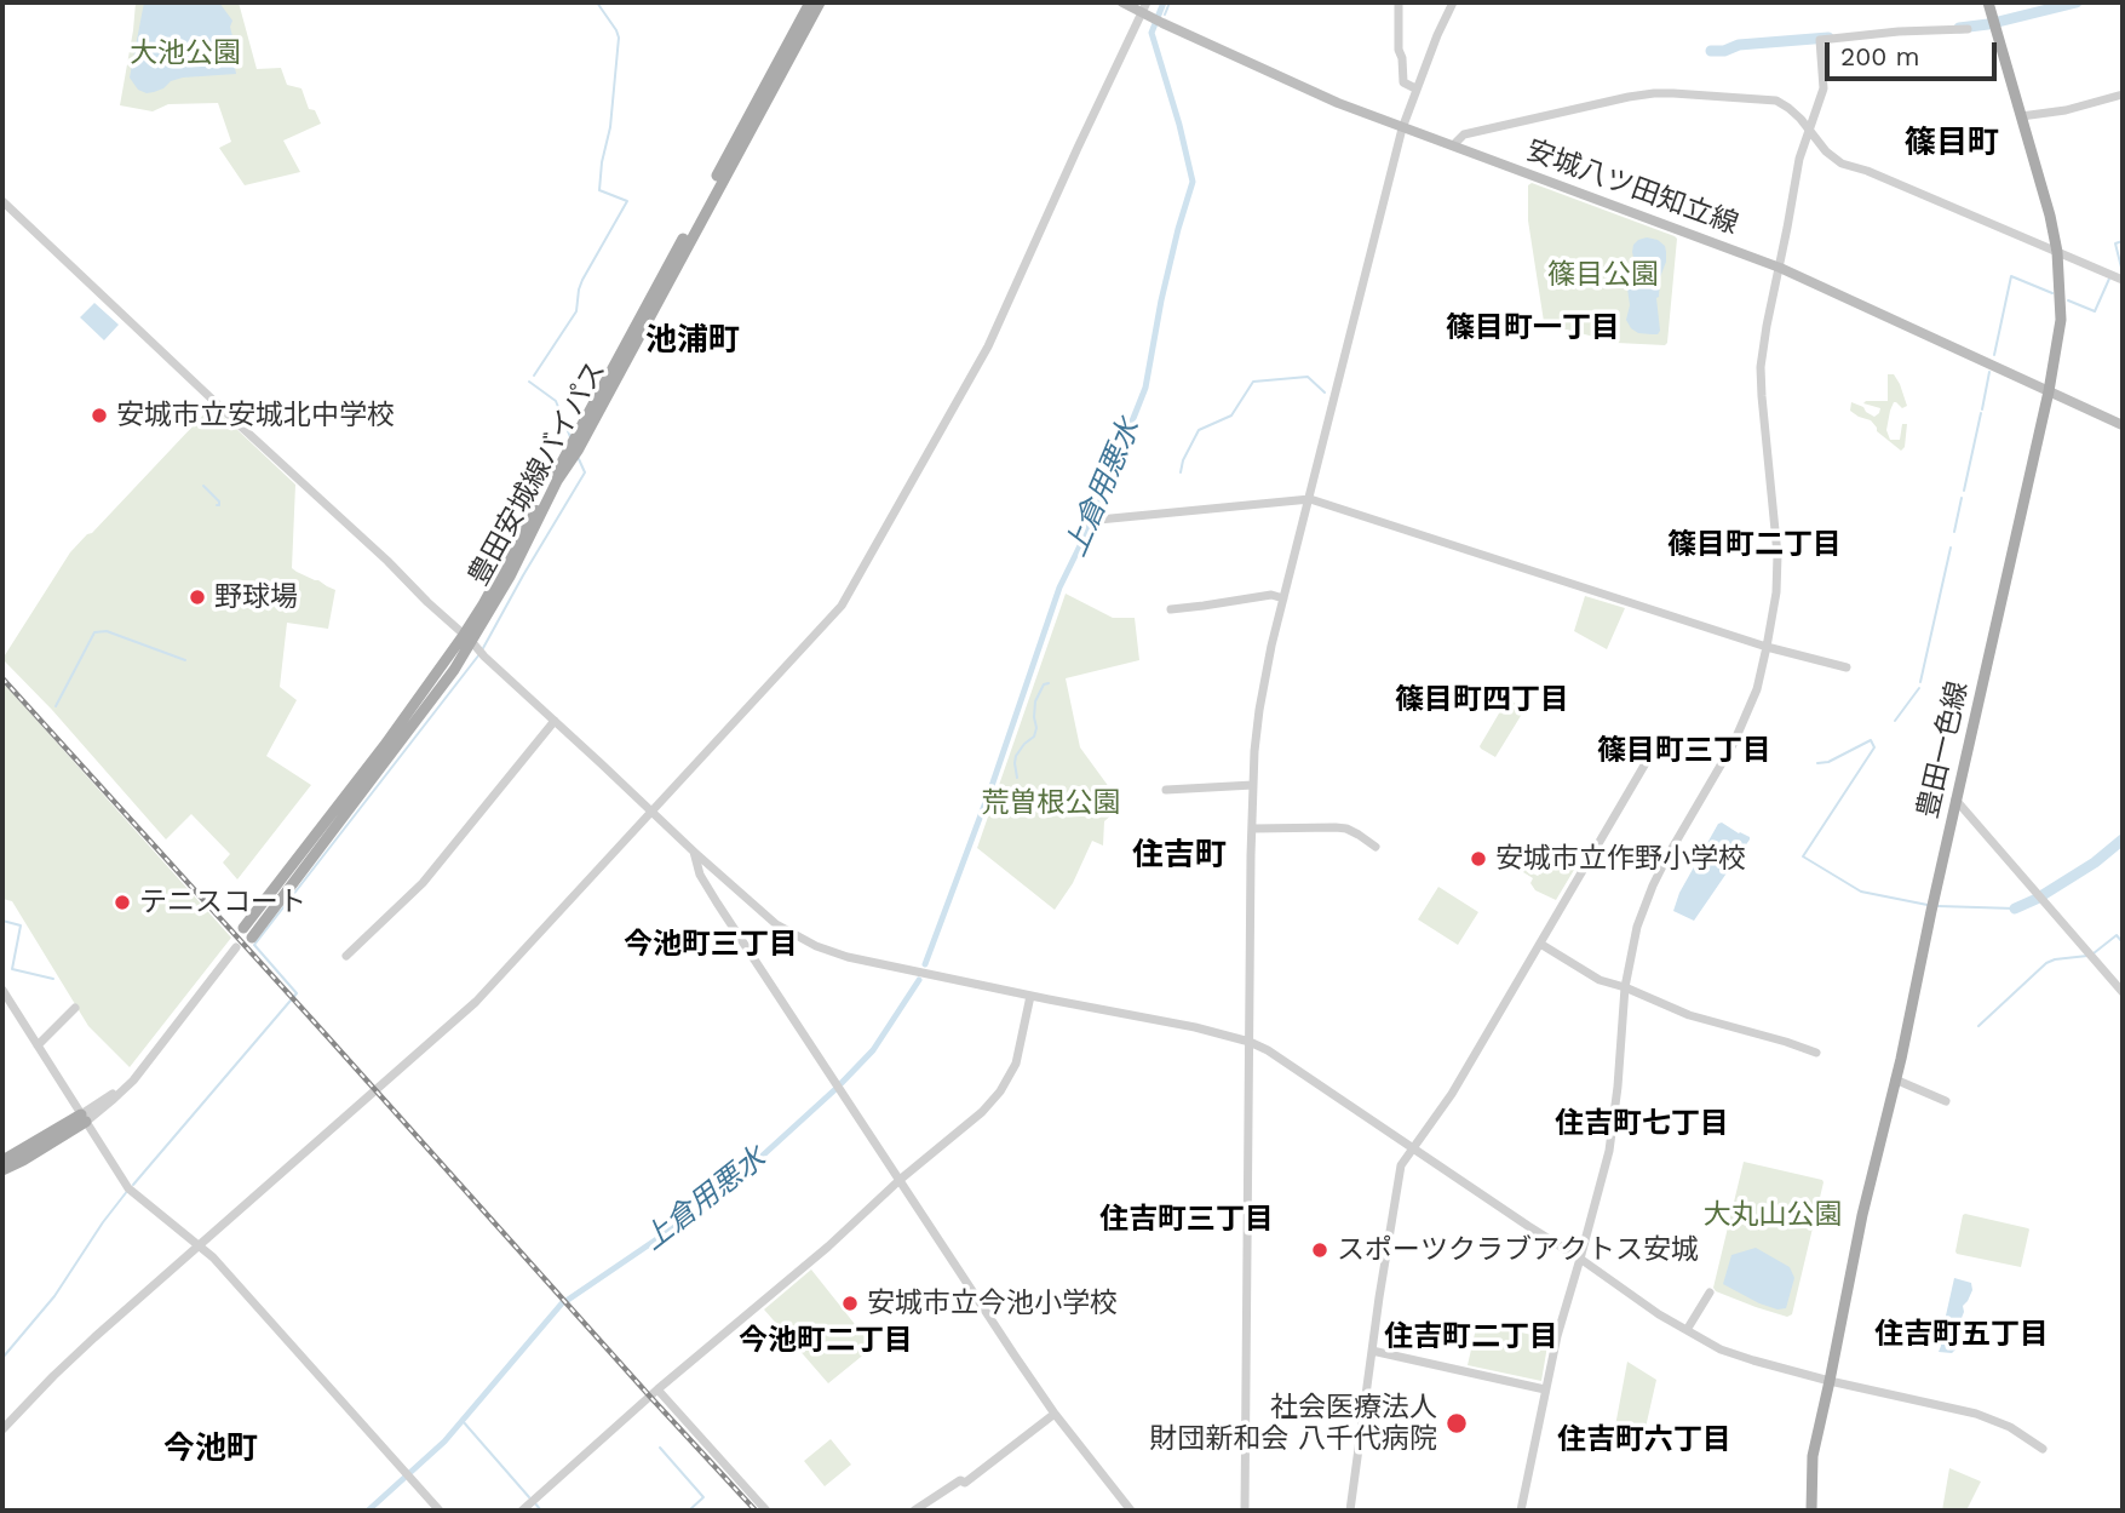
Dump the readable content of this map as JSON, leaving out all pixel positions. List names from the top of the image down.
{
  "streets": {
    "main road": ["安城八ツ田知立線", "豊田安城線バイパス", "豊田一色線"]
  },
  "crossings": [
    ["安城八ツ田知立線", "豊田一色線"]
  ],
  "districts": [
    "篠目町",
    "篠目町一丁目",
    "池浦町",
    "篠目町二丁目",
    "篠目町四丁目",
    "篠目町三丁目",
    "住吉町",
    "今池町三丁目",
    "住吉町七丁目",
    "住吉町三丁目",
    "住吉町五丁目",
    "住吉町二丁目",
    "今池町二丁目",
    "住吉町六丁目",
    "今池町"
  ],
  "water": ["上倉用悪水"],
  "parks": [
    "大池公園",
    "篠目公園",
    "荒曽根公園",
    "大丸山公園"
  ],
  "places": [
    "安城市立安城北中学校",
    "野球場",
    "安城市立作野小学校",
    "テニスコート",
    "スポーツクラブアクトス安城",
    "安城市立今池小学校",
    "社会医療法人 財団新和会 八千代病院"
  ],
  "scale_bar": "200 m"
}
